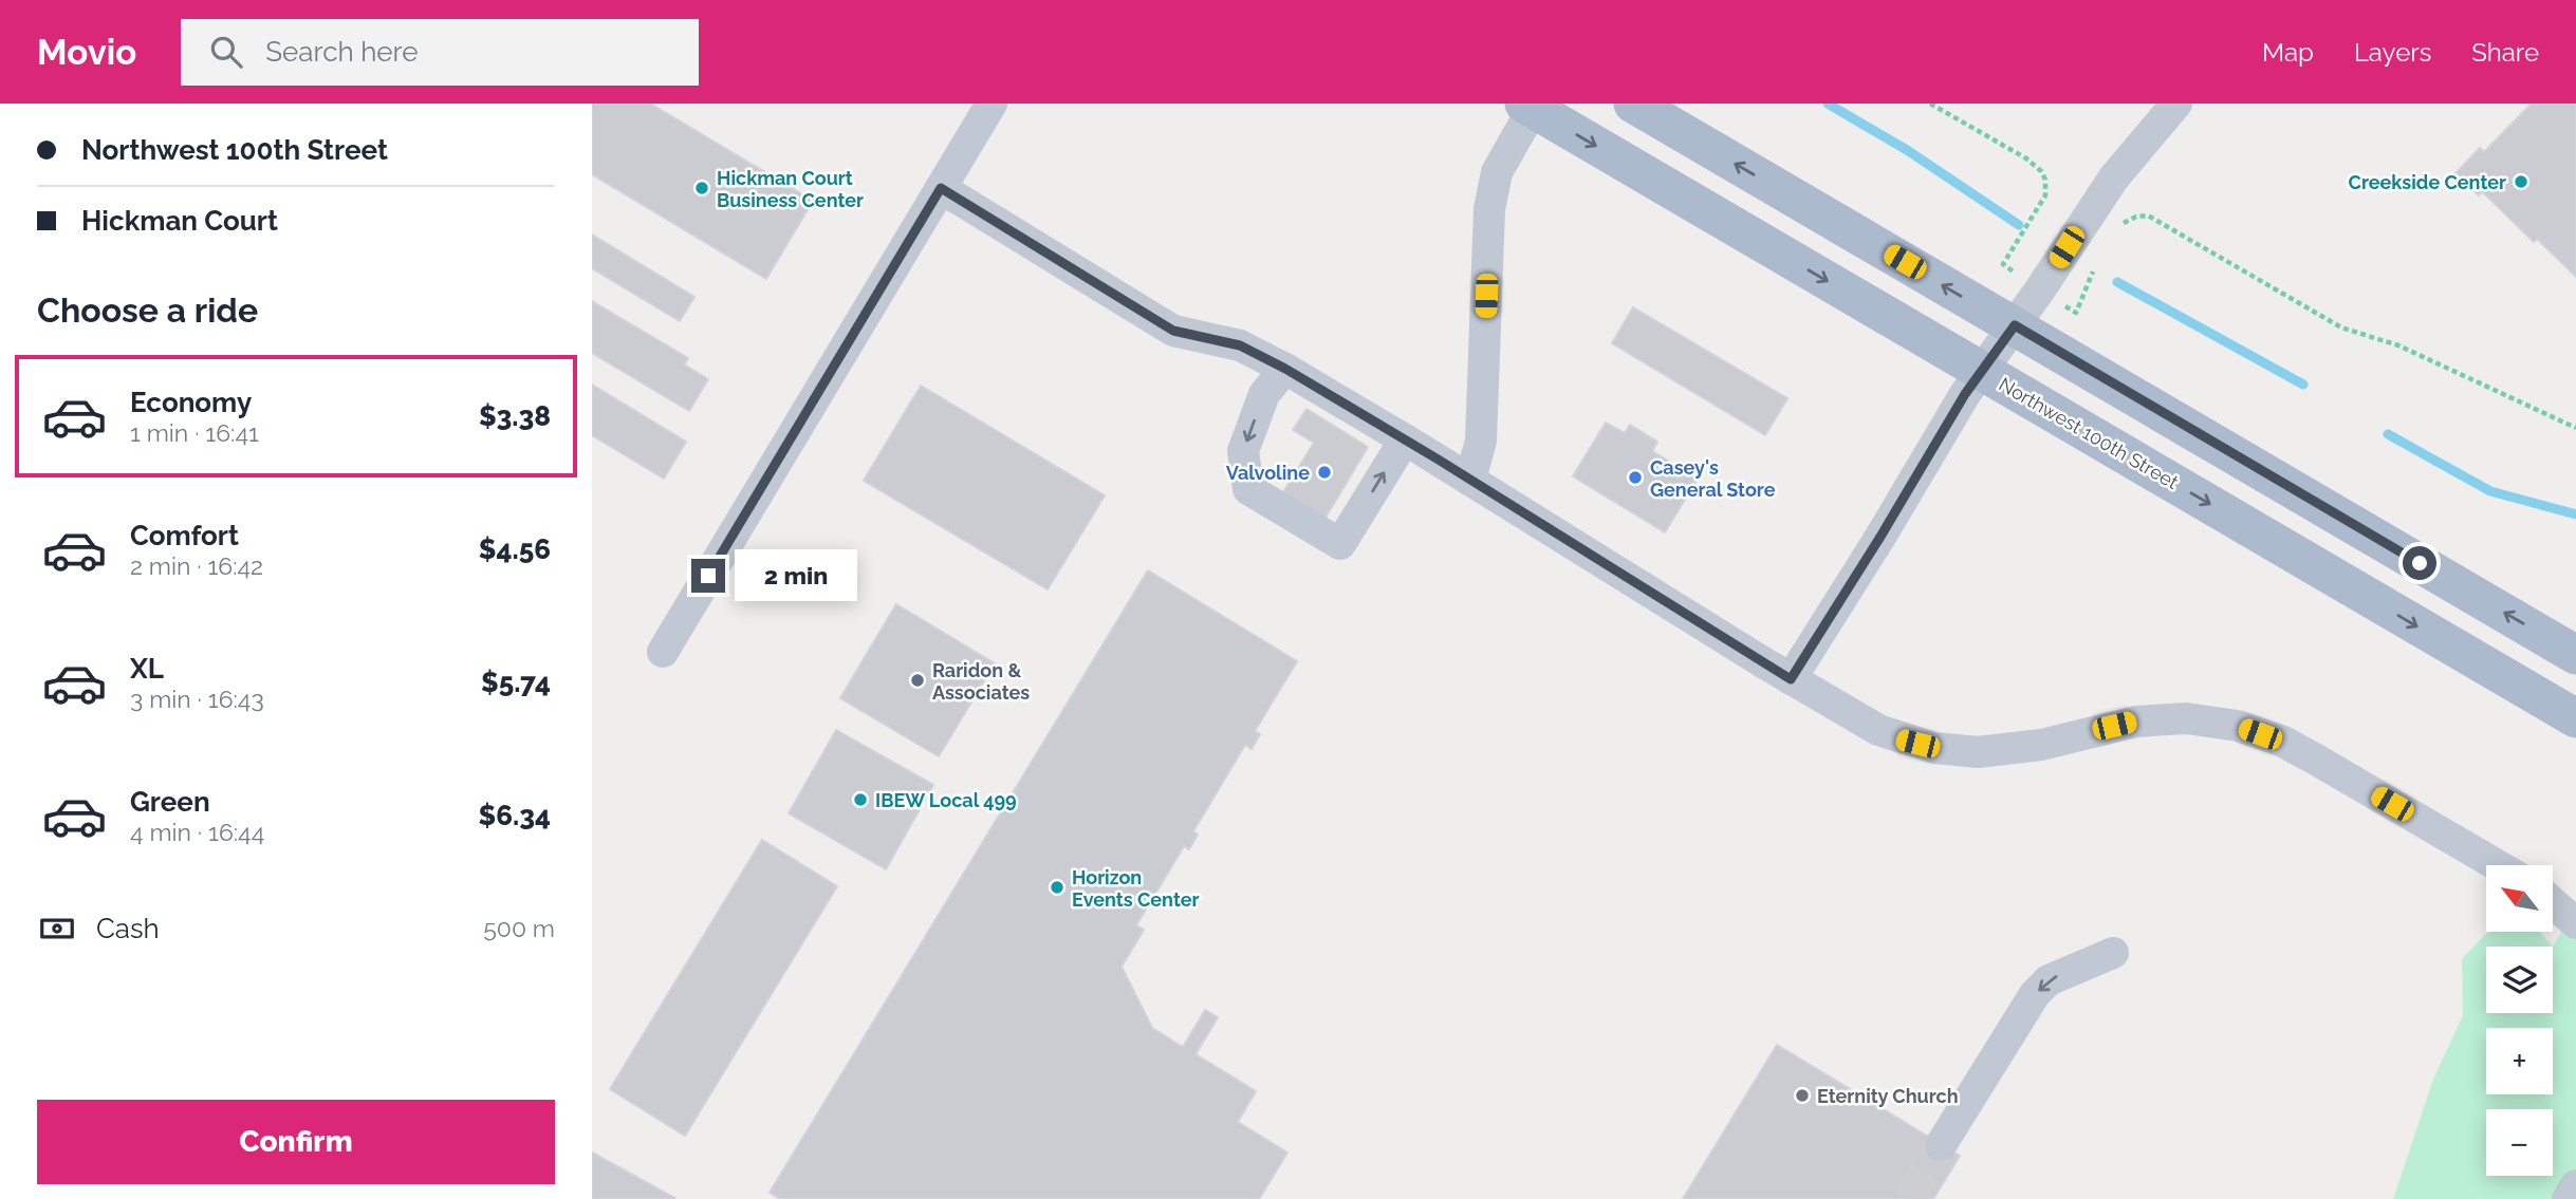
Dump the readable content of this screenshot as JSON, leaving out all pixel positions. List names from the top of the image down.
{
  "streets": {
    "main road": ["Northwest 100th Street"]
  },
  "places": [
    "Creekside Center",
    "Hickman Court Business Center",
    "Valvoline",
    "Casey's General Store",
    "Raridon & Associates",
    "IBEW Local 499",
    "Horizon Events Center",
    "Eternity Church"
  ],
  "north": "top left",
  "page": {
    "header": "Movio",
    "search": "Search here",
    "nav": ["Map", "Layers", "Share"],
    "banner": ["Northwest 100th Street", "Hickman Court"],
    "heading": "Choose a ride",
    "list": [
      {
        "name": "Economy",
        "note": "1 min · 16:41",
        "value": "$3.38"
      },
      {
        "name": "Comfort",
        "note": "2 min · 16:42",
        "value": "$4.56"
      },
      {
        "name": "XL",
        "note": "3 min · 16:43",
        "value": "$5.74"
      },
      {
        "name": "Green",
        "note": "4 min · 16:44",
        "value": "$6.34"
      }
    ],
    "bubble": "2 min",
    "map_buttons": ["+", "−"],
    "pay": ["Cash", "500 m"],
    "buttons": "Confirm"
  }
}
